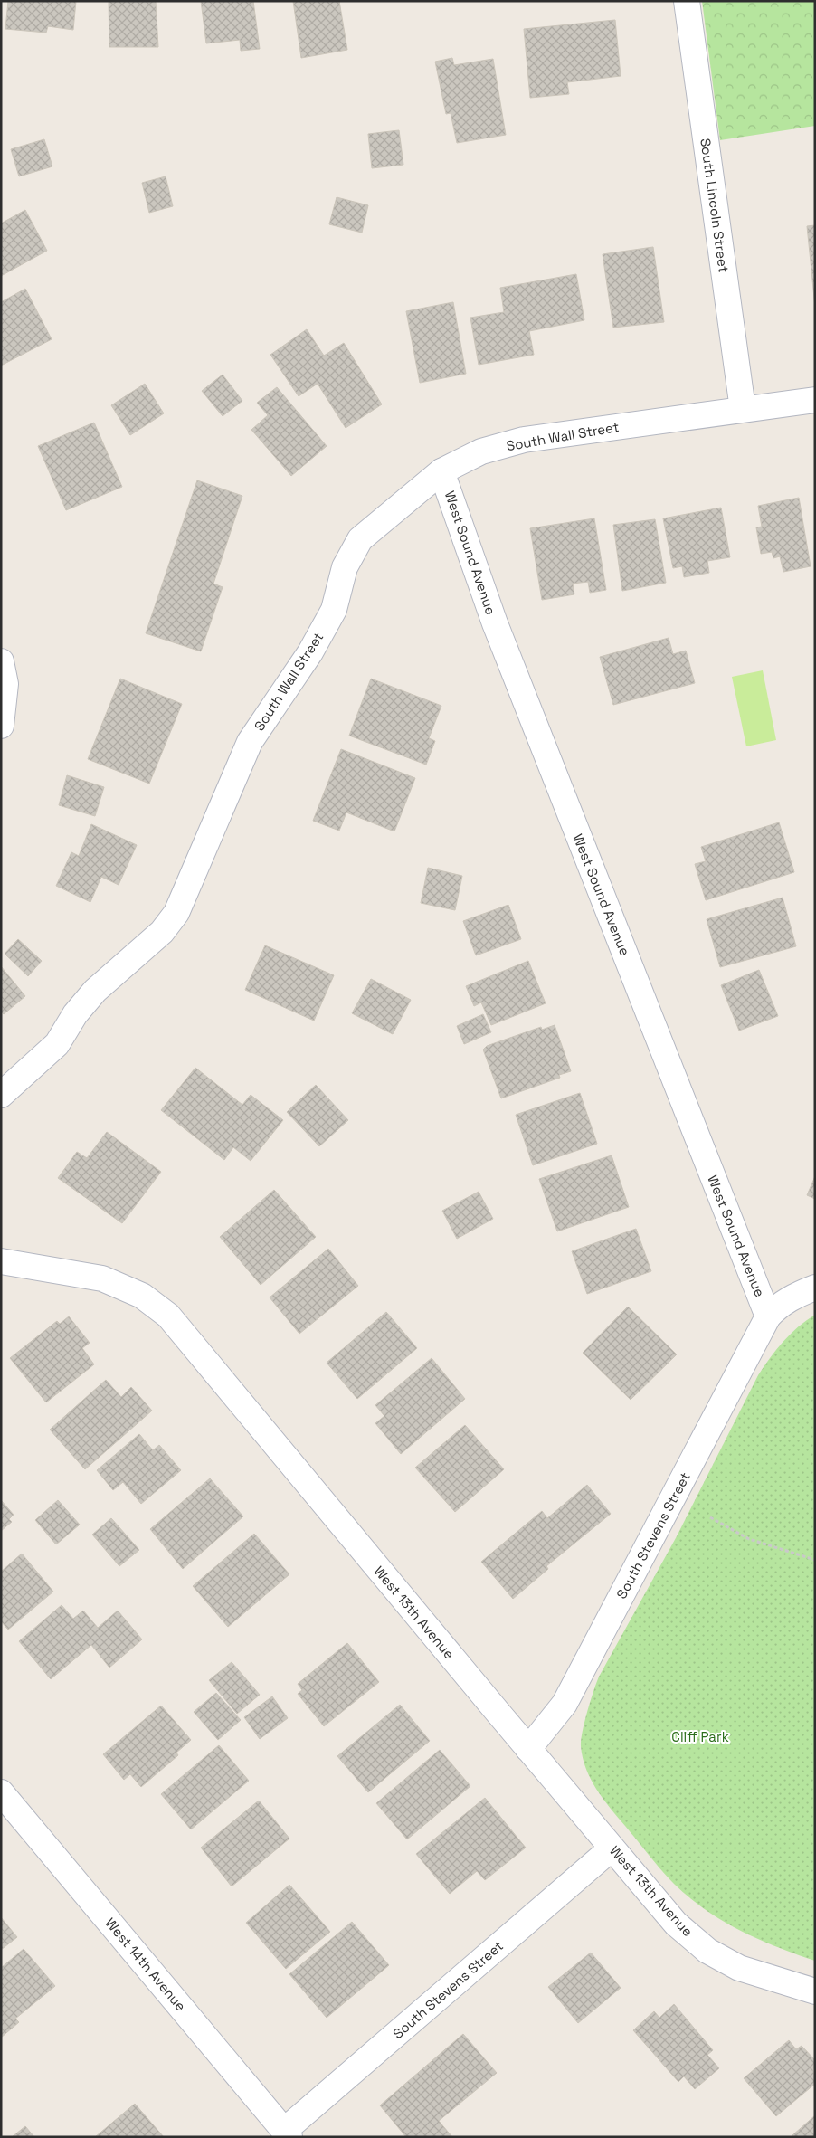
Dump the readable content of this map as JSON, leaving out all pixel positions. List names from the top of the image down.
{
  "streets": {
    "street": [
      "South Lincoln Street",
      "South Wall Street",
      "West Sound Avenue",
      "South Stevens Street",
      "West 13th Avenue",
      "West 14th Avenue"
    ]
  },
  "crossings": [
    ["South Lincoln Street", "South Wall Street"],
    ["South Wall Street", "West Sound Avenue"],
    ["West Sound Avenue", "South Stevens Street"],
    ["South Stevens Street", "West 13th Avenue"],
    ["South Stevens Street", "West 14th Avenue"]
  ],
  "parks": ["Cliff Park"]
}
